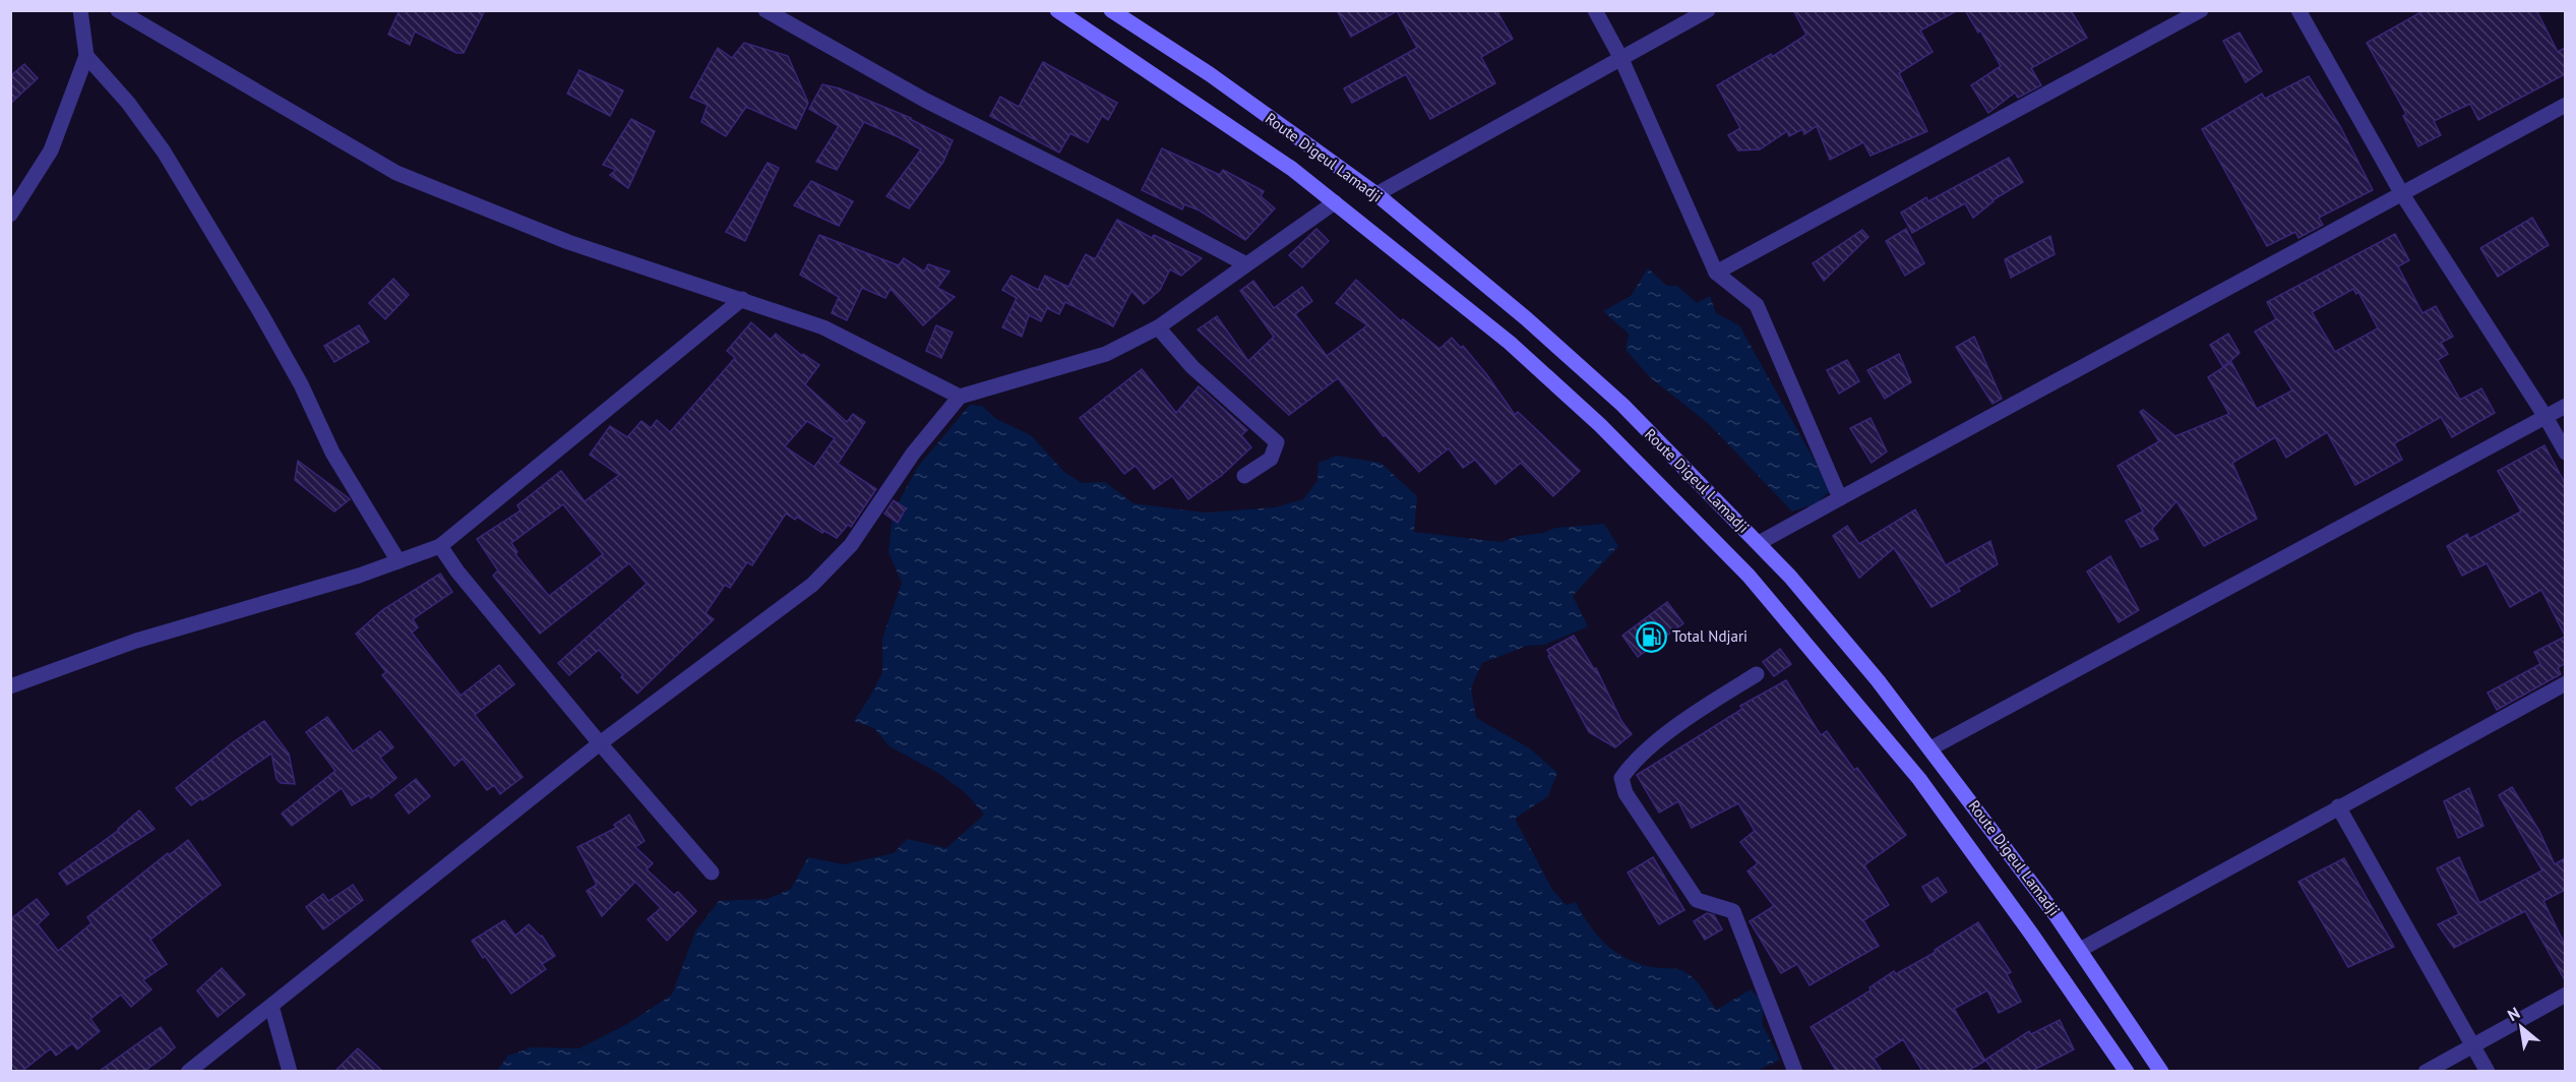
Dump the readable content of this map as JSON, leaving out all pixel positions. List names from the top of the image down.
{
  "streets": {
    "main road": ["Route Digeul Lamadji"]
  },
  "places": {
    "fuel station": ["Total Ndjari"]
  },
  "north": "top left"
}
